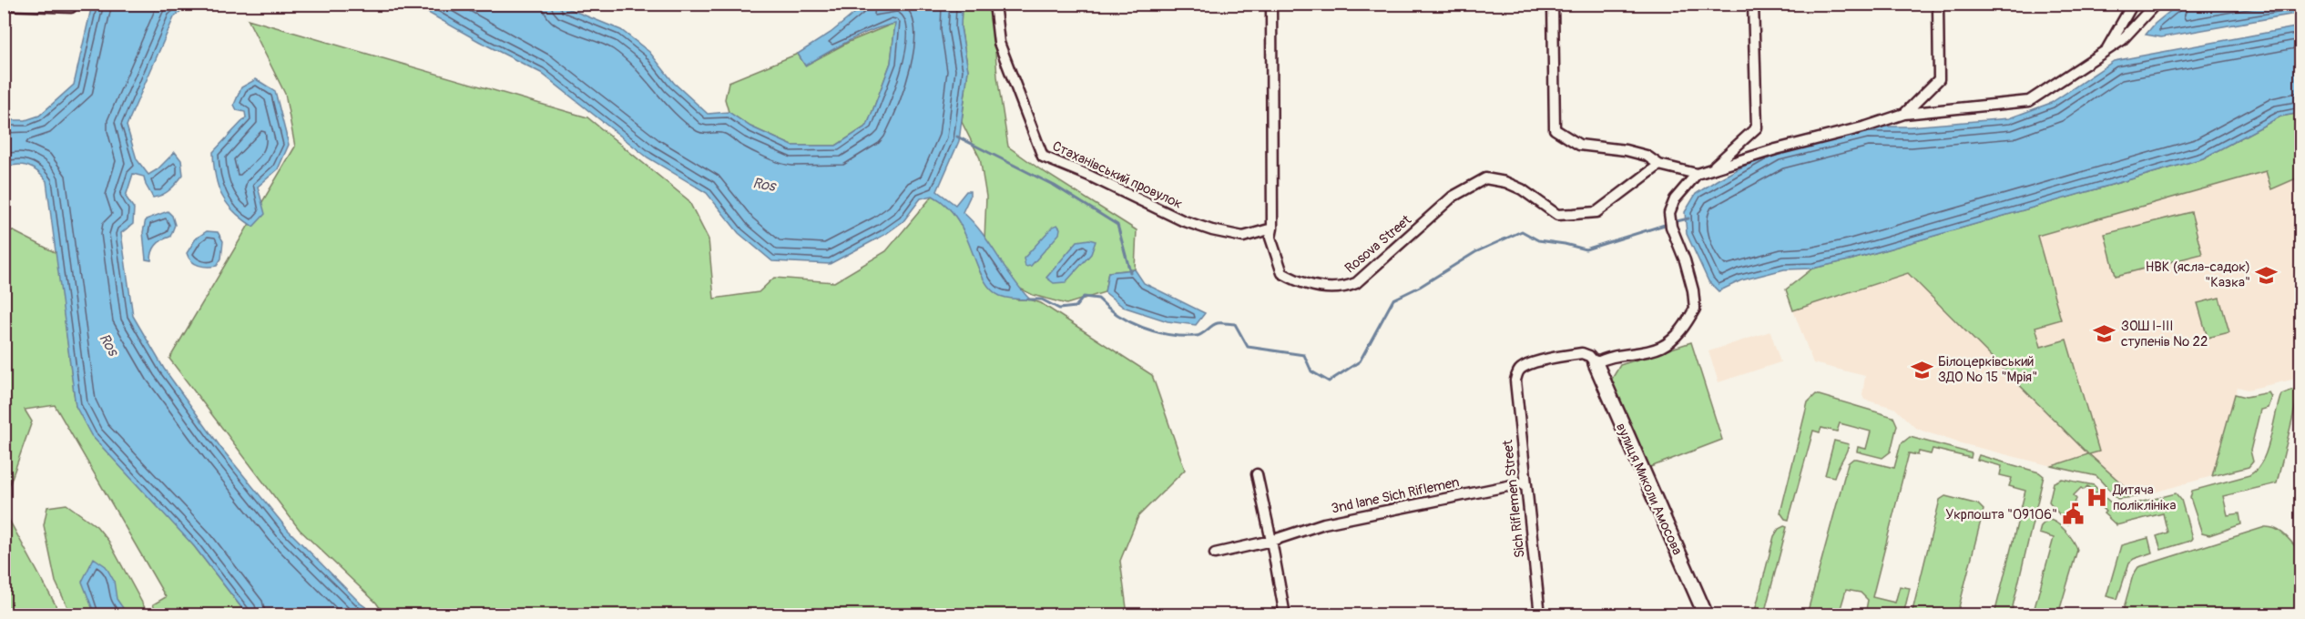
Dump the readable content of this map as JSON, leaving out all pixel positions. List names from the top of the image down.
{
  "streets": {
    "street": [
      "Стаханівський провулок",
      "Rosova Street",
      "вулиця Миколи Амосова",
      "3nd lane Sich Riflemen",
      "Sich Riflemen Street"
    ]
  },
  "crossings": [
    ["Стаханівський провулок", "Rosova Street"],
    ["вулиця Миколи Амосова", "Sich Riflemen Street"],
    ["3nd lane Sich Riflemen", "Sich Riflemen Street"]
  ],
  "water": ["Ros"],
  "places": {
    "school or university": ["НВК (ясла-садок) \"Казка\"", "ЗОШ І-ІІІ ступенів № 22", "Білоцерківський ЗДО № 15 \"Мрія\""],
    "hospital": ["Дитяча поліклініка"],
    "public building": ["Укрпошта \"09106\""]
  }
}
